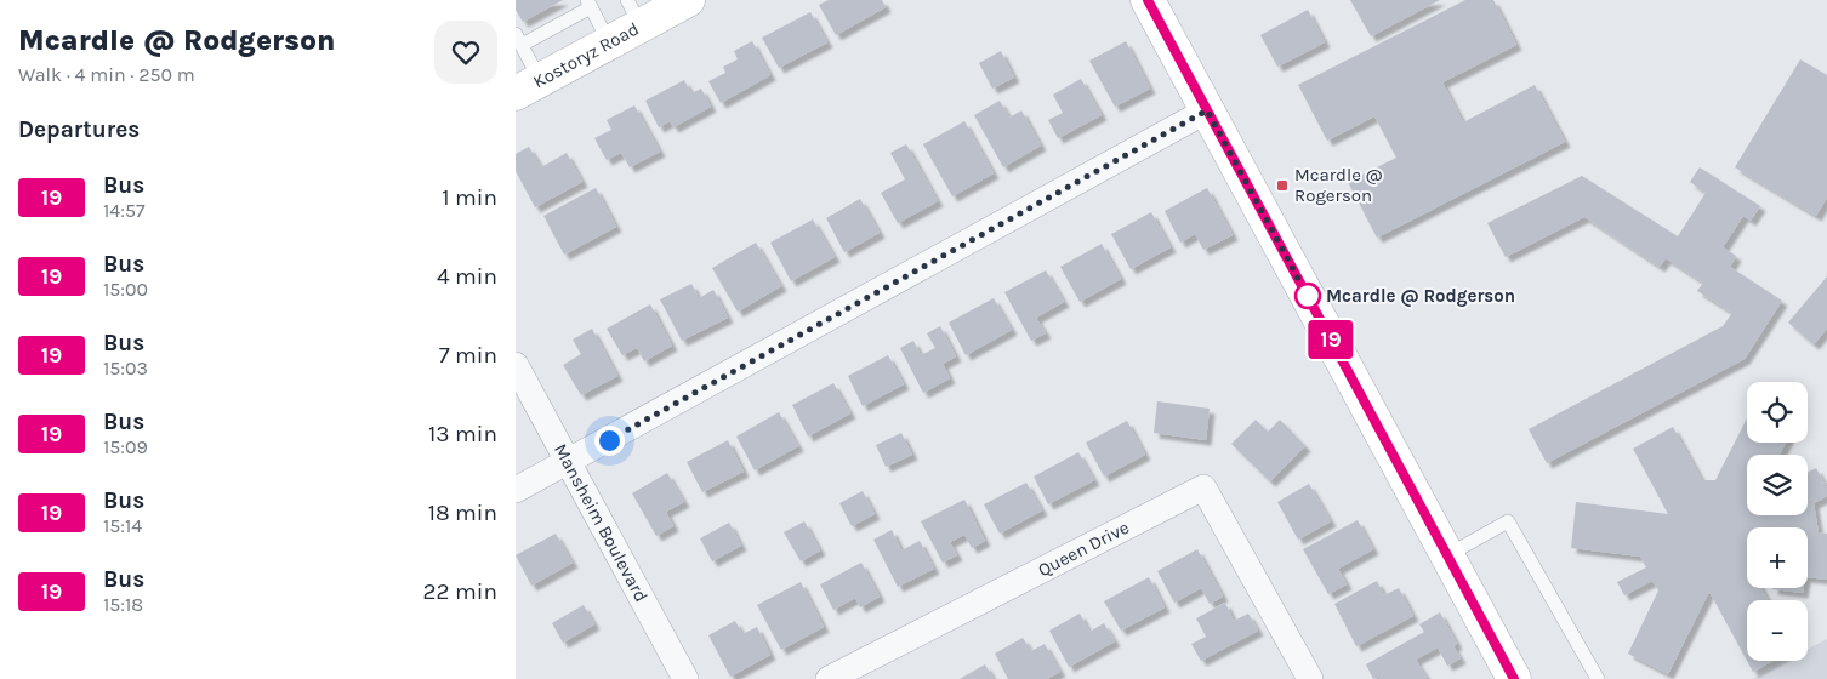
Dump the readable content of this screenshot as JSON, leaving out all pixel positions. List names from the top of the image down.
{
  "streets": {
    "main road": ["Kostoryz Road"],
    "street": ["Mansheim Boulevard", "Queen Drive"]
  },
  "places": {
    "transit": ["Mcardle @ Rogerson"],
    "other": ["Mcardle @ Rodgerson"]
  },
  "lines": ["bus line 19"],
  "page": {
    "heading": [
      ["Mcardle @ Rodgerson", "Walk · 4 min · 250 m"],
      "Departures"
    ],
    "on_map": "19",
    "list": [
      {
        "mark": "19",
        "name": "Bus",
        "note": "14:57",
        "value": "1 min"
      },
      {
        "mark": "19",
        "name": "Bus",
        "note": "15:00",
        "value": "4 min"
      },
      {
        "mark": "19",
        "name": "Bus",
        "note": "15:03",
        "value": "7 min"
      },
      {
        "mark": "19",
        "name": "Bus",
        "note": "15:09",
        "value": "13 min"
      },
      {
        "mark": "19",
        "name": "Bus",
        "note": "15:14",
        "value": "18 min"
      },
      {
        "mark": "19",
        "name": "Bus",
        "note": "15:18",
        "value": "22 min"
      }
    ],
    "map_buttons": ["+", "−"]
  }
}
